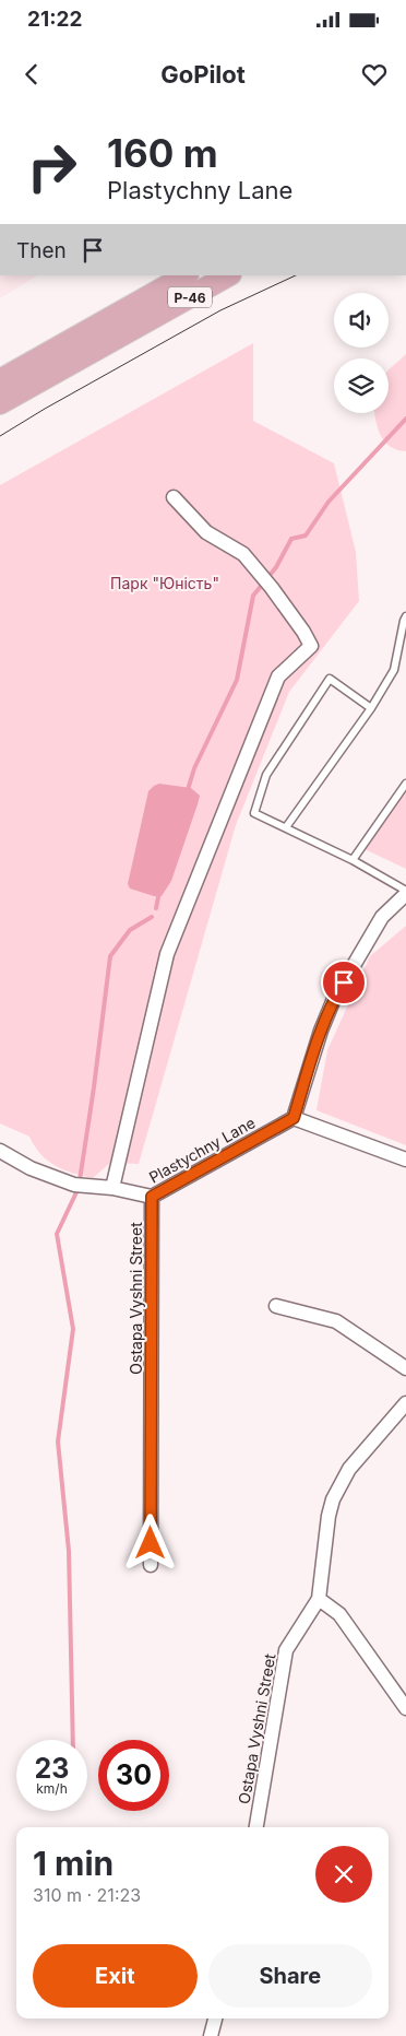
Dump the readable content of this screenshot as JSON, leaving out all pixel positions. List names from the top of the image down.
{
  "streets": {
    "main road": ["Р-46"],
    "street": ["Plastychny Lane", "Ostapa Vyshni Street"]
  },
  "crossings": [
    ["Plastychny Lane", "Ostapa Vyshni Street"]
  ],
  "parks": ["Парк \"Юність\""],
  "page": {
    "status": "21:22",
    "header": "GoPilot",
    "turn": ["160 m", "Plastychny Lane"],
    "then": "Then",
    "speed": "23 km/h",
    "limit": "30",
    "heading": ["1 min", "310 m · 21:23"],
    "buttons": ["Exit", "Share"]
  }
}
